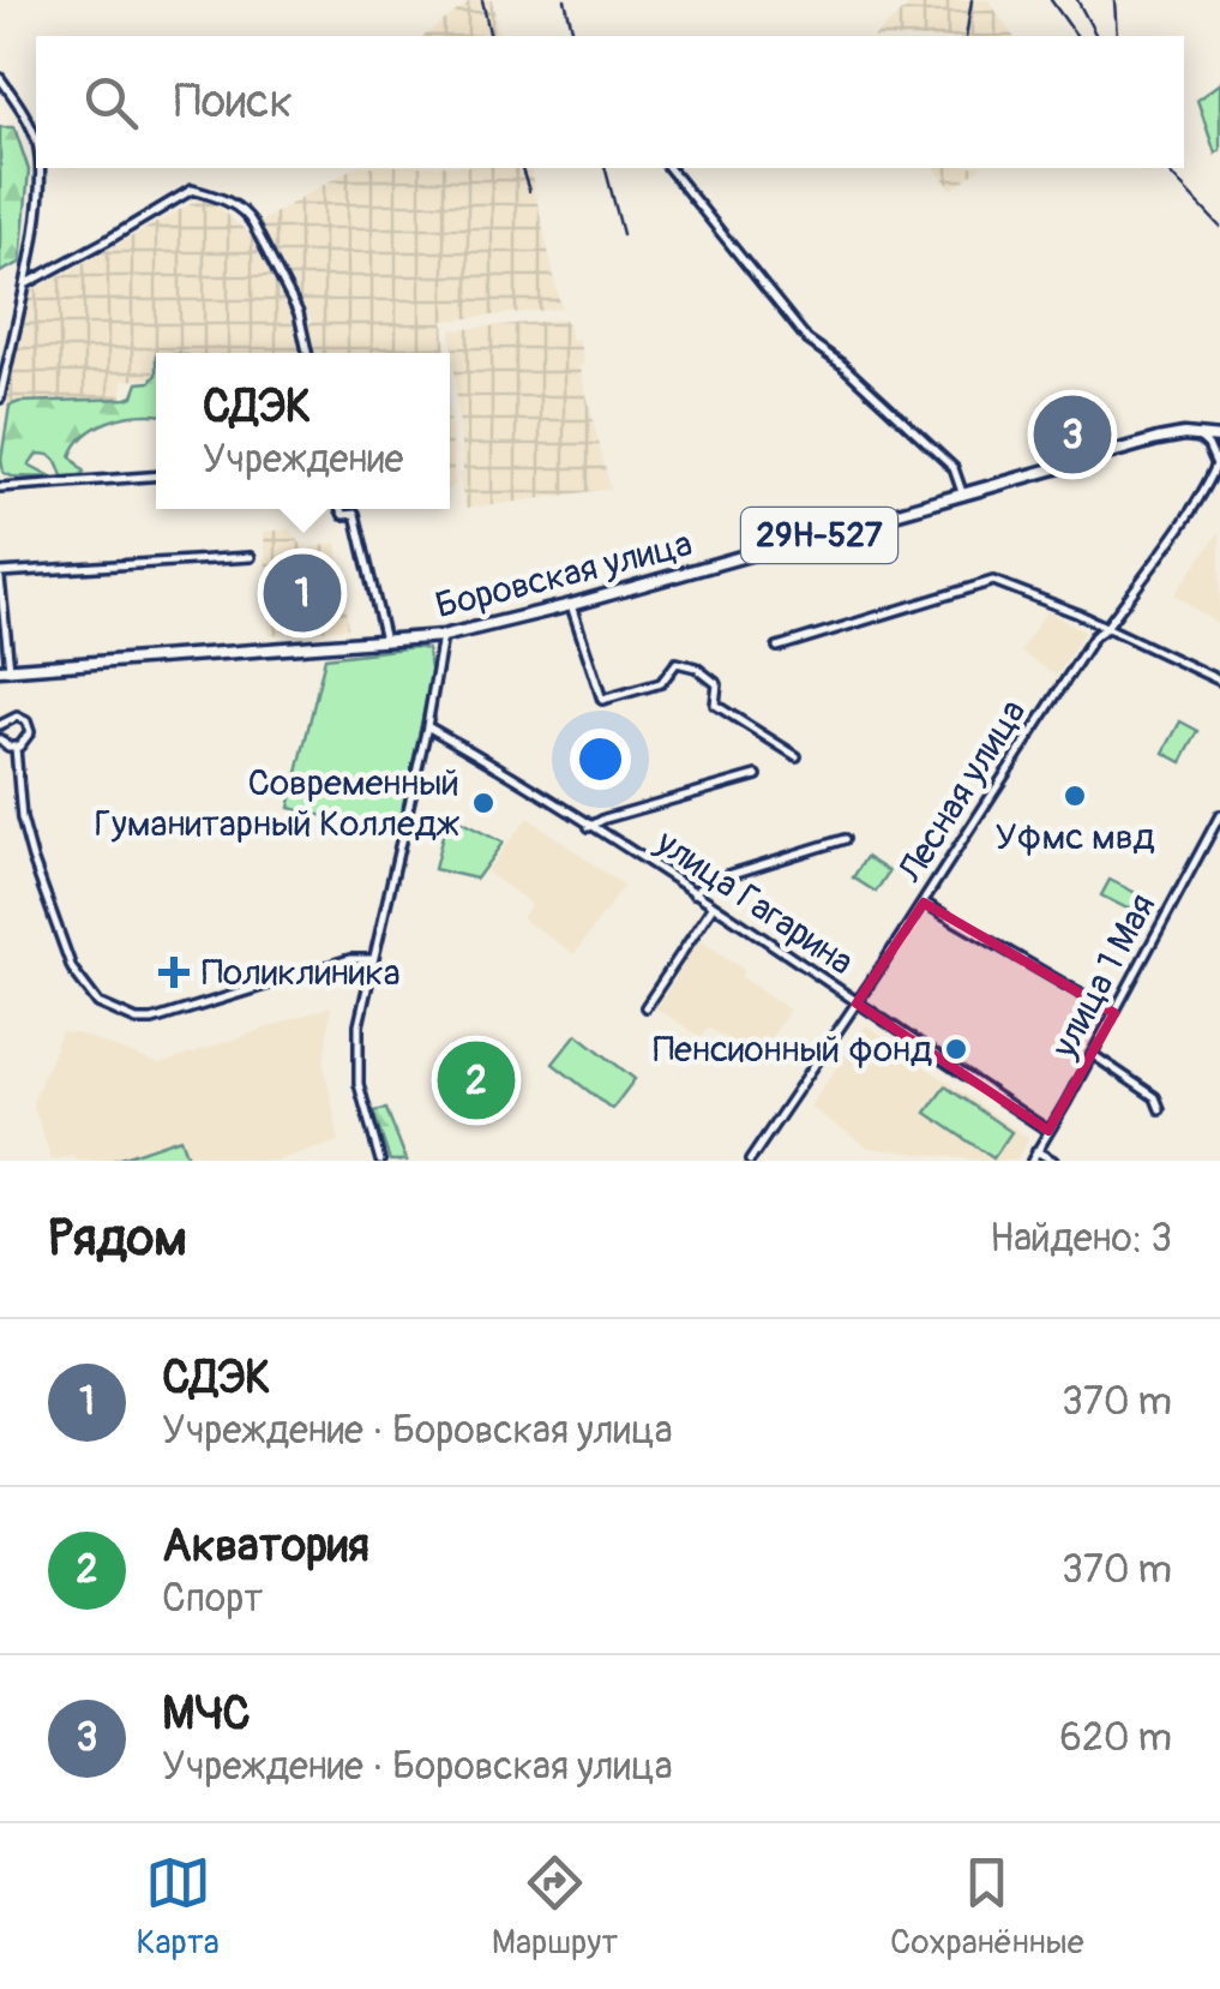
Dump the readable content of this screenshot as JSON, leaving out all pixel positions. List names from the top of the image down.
{
  "streets": {
    "main road": ["29Н-527", "Боровская улица"],
    "street": ["Лесная улица", "улица Гагарина", "улица 1 Мая"]
  },
  "crossings": [
    ["29Н-527", "Боровская улица"],
    ["Лесная улица", "улица Гагарина"],
    ["улица Гагарина", "улица 1 Мая"]
  ],
  "places": {
    "other": ["Уфмс мвд", "Современный Гуманитарный Колледж", "Пенсионный фонд"],
    "health": ["Поликлиника"]
  },
  "page": {
    "search": "Поиск",
    "popup": ["СДЭК", "Учреждение"],
    "pins": ["3", "1", "2"],
    "heading": ["Рядом", "Найдено: 3"],
    "list": [
      {
        "mark": "1",
        "name": "СДЭК",
        "note": "Учреждение · Боровская улица",
        "value": "370 m"
      },
      {
        "mark": "2",
        "name": "Акватория",
        "note": "Спорт",
        "value": "370 m"
      },
      {
        "mark": "3",
        "name": "МЧС",
        "note": "Учреждение · Боровская улица",
        "value": "620 m"
      }
    ],
    "nav": ["Карта", "Маршрут", "Сохранённые"]
  }
}
